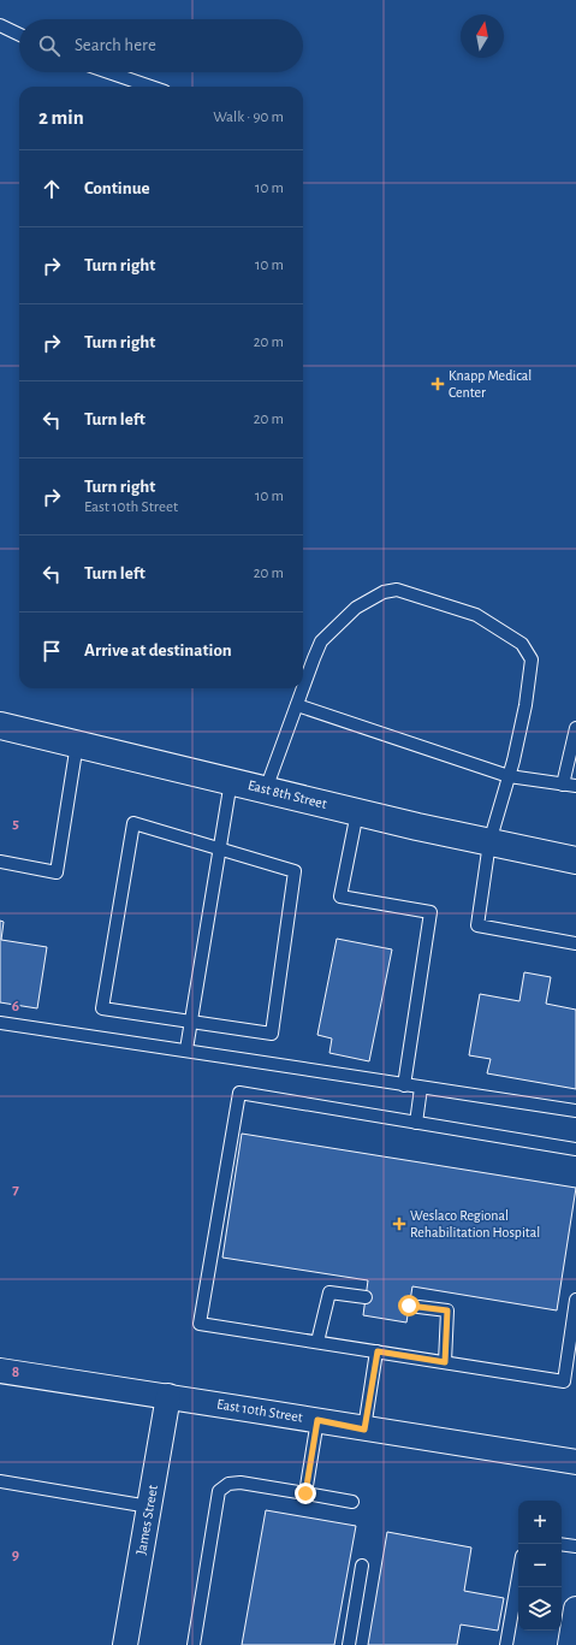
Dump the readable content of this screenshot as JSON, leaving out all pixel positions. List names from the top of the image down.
{
  "streets": {
    "street": ["East 8th Street", "East 10th Street", "James Street"]
  },
  "crossings": [
    ["East 10th Street", "James Street"]
  ],
  "places": {
    "health": ["Knapp Medical Center", "Weslaco Regional Rehabilitation Hospital"]
  },
  "north": "top",
  "page": {
    "search": "Search here",
    "heading": ["2 min", "Walk · 90 m"],
    "list": [
      ["Continue", "10 m"],
      ["Turn right", "10 m"],
      ["Turn right", "20 m"],
      ["Turn left", "20 m"],
      ["Turn right", "East 10th Street", "10 m"],
      ["Turn left", "20 m"],
      "Arrive at destination"
    ],
    "map_buttons": ["+", "−"]
  },
  "grid": {
    "rows": [
      "5",
      "6",
      "7",
      "8",
      "9"
    ]
  }
}
